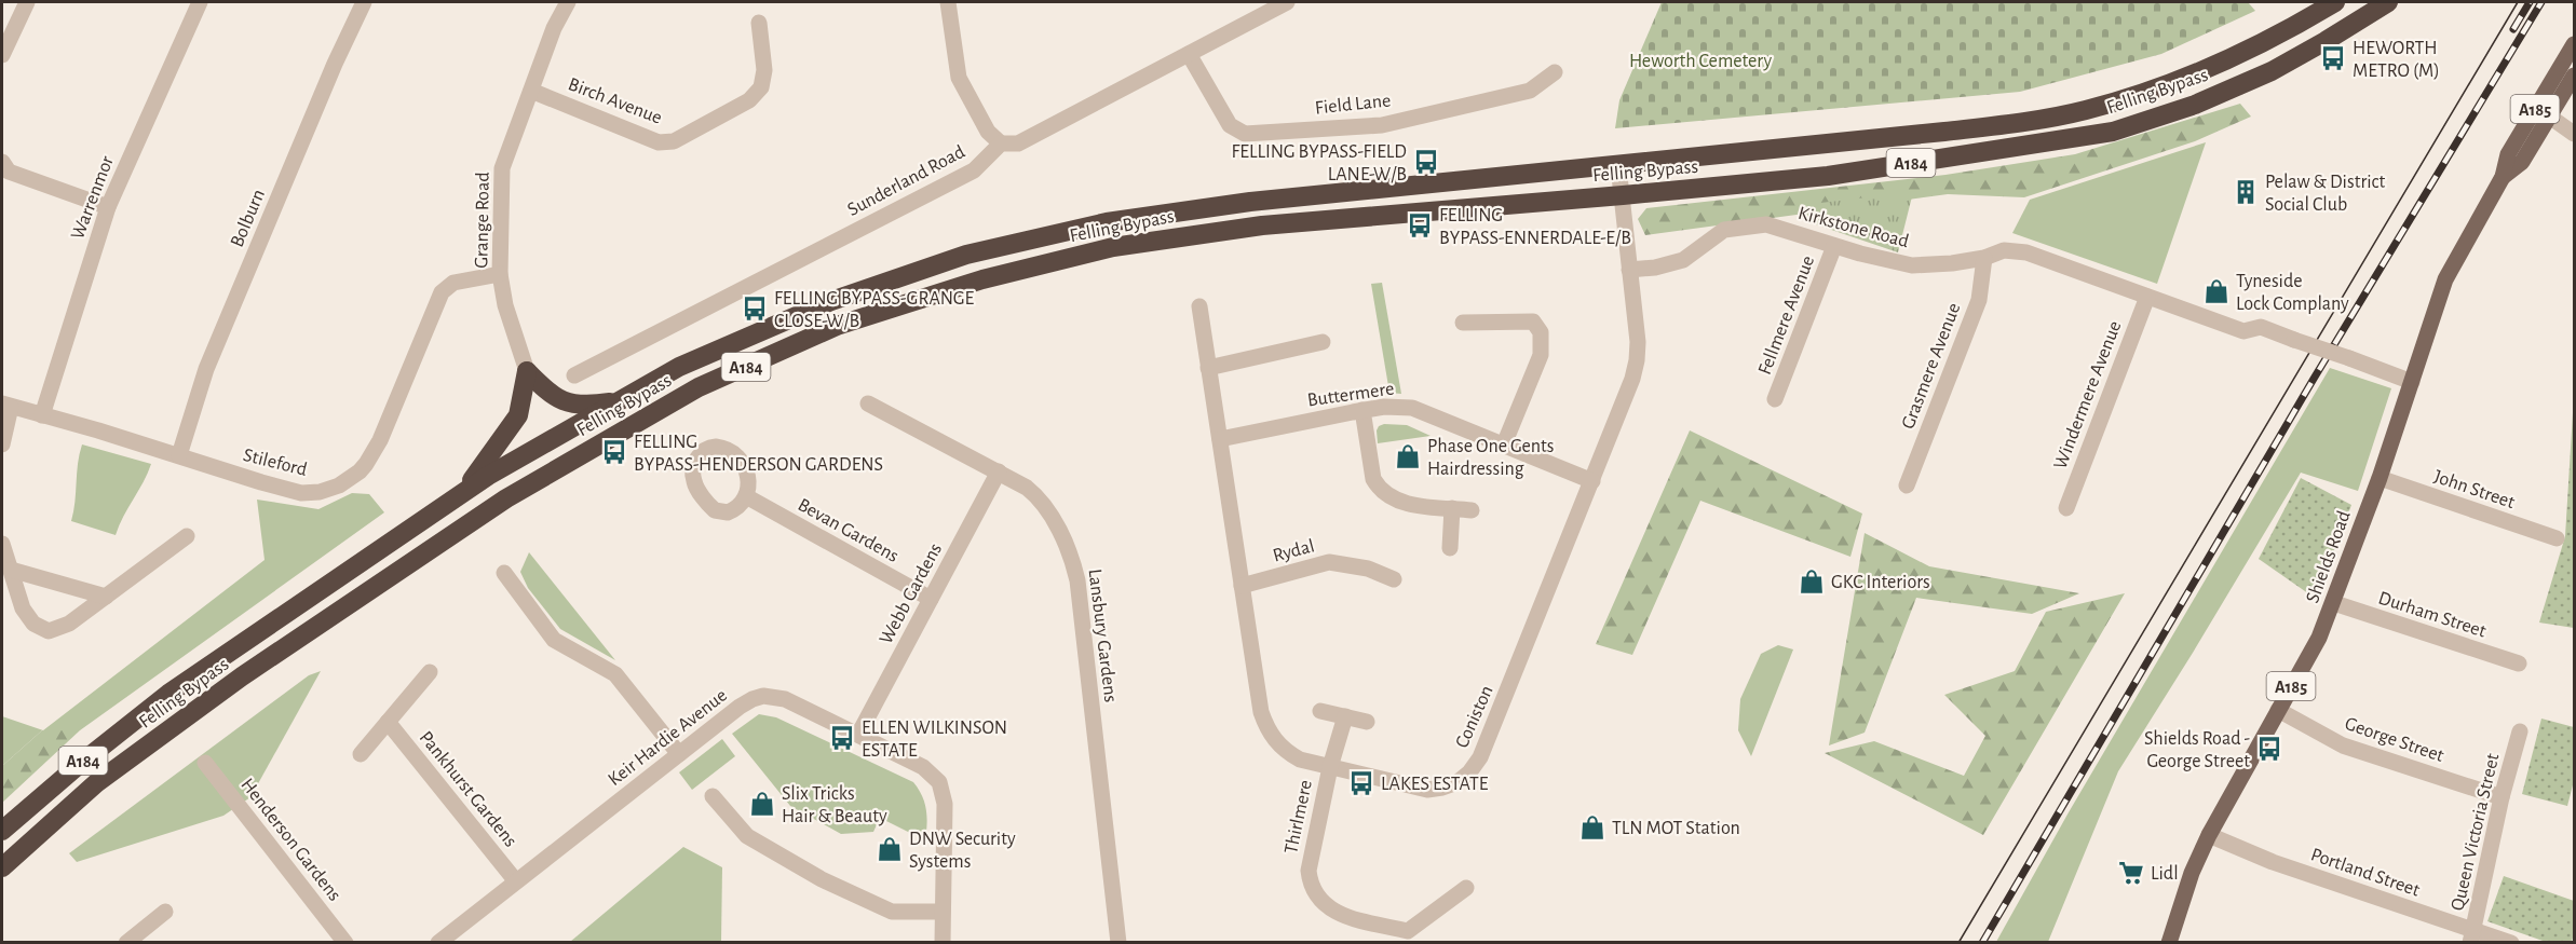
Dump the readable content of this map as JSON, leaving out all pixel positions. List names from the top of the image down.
{
  "streets": {
    "highway": ["Felling Bypass", "A184"],
    "main road": ["A185", "Shields Road"],
    "street": [
      "Birch Avenue",
      "Field Lane",
      "Sunderland Road",
      "Warrenmor",
      "Bolburn",
      "Grange Road",
      "Kirkstone Road",
      "Fellmere Avenue",
      "Grasmere Avenue",
      "Buttermere",
      "Windermere Avenue",
      "Stileford",
      "John Street",
      "Bevan Gardens",
      "Rydal",
      "Webb Gardens",
      "Durham Street",
      "Lansbury Gardens",
      "Coniston",
      "Keir Hardie Avenue",
      "George Street",
      "Pankhurst Gardens",
      "Thirlmere",
      "Queen Victoria Street",
      "Henderson Gardens",
      "Portland Street"
    ]
  },
  "crossings": [
    ["Felling Bypass", "Coniston"],
    ["Birch Avenue", "Grange Road"],
    ["A185", "Shields Road"],
    ["Warrenmor", "Stileford"],
    ["Bolburn", "Stileford"],
    ["Grange Road", "Stileford"],
    ["Kirkstone Road", "Fellmere Avenue"],
    ["Kirkstone Road", "Grasmere Avenue"],
    ["Kirkstone Road", "Windermere Avenue"],
    ["Kirkstone Road", "Shields Road"],
    ["Kirkstone Road", "Coniston"],
    ["Buttermere", "Coniston"],
    ["John Street", "Shields Road"],
    ["Bevan Gardens", "Webb Gardens"],
    ["Rydal", "Coniston"],
    ["Shields Road", "Durham Street"],
    ["Shields Road", "George Street"],
    ["Shields Road", "Portland Street"],
    ["Webb Gardens", "Lansbury Gardens"],
    ["Webb Gardens", "Keir Hardie Avenue"],
    ["Coniston", "Thirlmere"],
    ["Keir Hardie Avenue", "Pankhurst Gardens"],
    ["George Street", "Queen Victoria Street"],
    ["Queen Victoria Street", "Portland Street"]
  ],
  "parks": ["Heworth Cemetery"],
  "places": {
    "bus stop": [
      "HEWORTH METRO (M)",
      "FELLING BYPASS-FIELD LANE-W/B",
      "FELLING BYPASS-ENNERDALE-E/B",
      "FELLING BYPASS-GRANGE CLOSE-W/B",
      "FELLING BYPASS-HENDERSON GARDENS",
      "ELLEN WILKINSON ESTATE",
      "Shields Road - George Street",
      "LAKES ESTATE"
    ],
    "building": ["Pelaw & District Social Club"],
    "shop": [
      "Tyneside Lock Complany",
      "Phase One Gents Hairdressing",
      "GKC Interiors",
      "Slix Tricks Hair & Beauty",
      "TLN MOT Station",
      "DNW Security Systems"
    ],
    "supermarket": ["Lidl"]
  }
}
